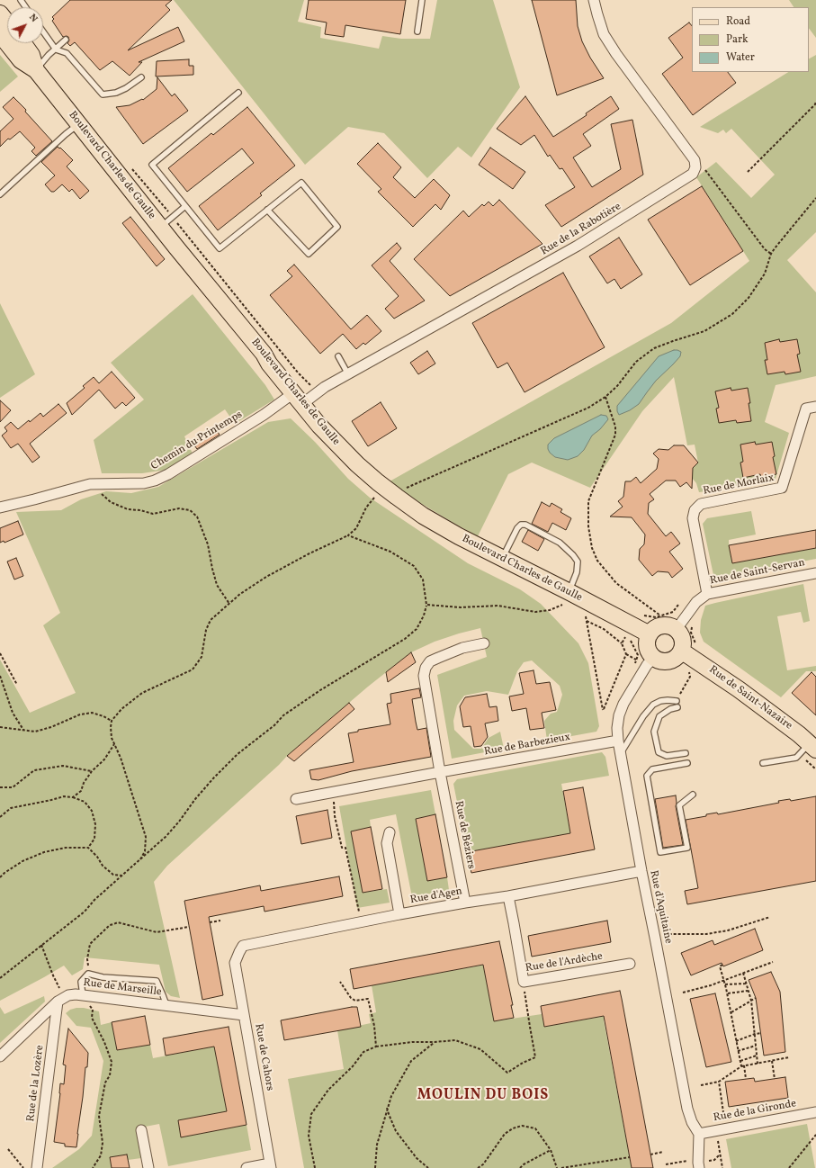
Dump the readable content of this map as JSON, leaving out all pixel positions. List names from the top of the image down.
{
  "streets": {
    "main road": ["Boulevard Charles de Gaulle", "Rue de Saint-Nazaire"],
    "street": [
      "Rue de la Rabotière",
      "Chemin du Printemps",
      "Rue de Morlaix",
      "Rue de Saint-Servan",
      "Rue de Barbezieux",
      "Rue de Béziers",
      "Rue d'Agen",
      "Rue d'Aquitaine",
      "Rue de l'Ardèche",
      "Rue de Marseille",
      "Rue de Cahors",
      "Rue de la Lozère",
      "Rue de la Gironde"
    ]
  },
  "crossings": [
    ["Boulevard Charles de Gaulle", "Rue de la Rabotière"],
    ["Boulevard Charles de Gaulle", "Chemin du Printemps"],
    ["Boulevard Charles de Gaulle", "Rue de Saint-Servan"],
    ["Boulevard Charles de Gaulle", "Rue de Saint-Nazaire"],
    ["Boulevard Charles de Gaulle", "Rue d'Aquitaine"],
    ["Rue de la Rabotière", "Chemin du Printemps"],
    ["Rue de Morlaix", "Rue de Saint-Servan"],
    ["Rue de Saint-Servan", "Rue de Saint-Nazaire"],
    ["Rue de Saint-Servan", "Rue d'Aquitaine"],
    ["Rue de Saint-Nazaire", "Rue d'Aquitaine"],
    ["Rue de Barbezieux", "Rue de Béziers"],
    ["Rue de Barbezieux", "Rue d'Aquitaine"],
    ["Rue de Béziers", "Rue d'Agen"],
    ["Rue d'Agen", "Rue d'Aquitaine"],
    ["Rue d'Agen", "Rue de l'Ardèche"],
    ["Rue d'Agen", "Rue de Cahors"],
    ["Rue d'Aquitaine", "Rue de la Gironde"],
    ["Rue de Marseille", "Rue de Cahors"],
    ["Rue de Marseille", "Rue de la Lozère"]
  ],
  "districts": ["MOULIN DU BOIS"],
  "legend": ["Road", "Park", "Water"],
  "north": "top right"
}
